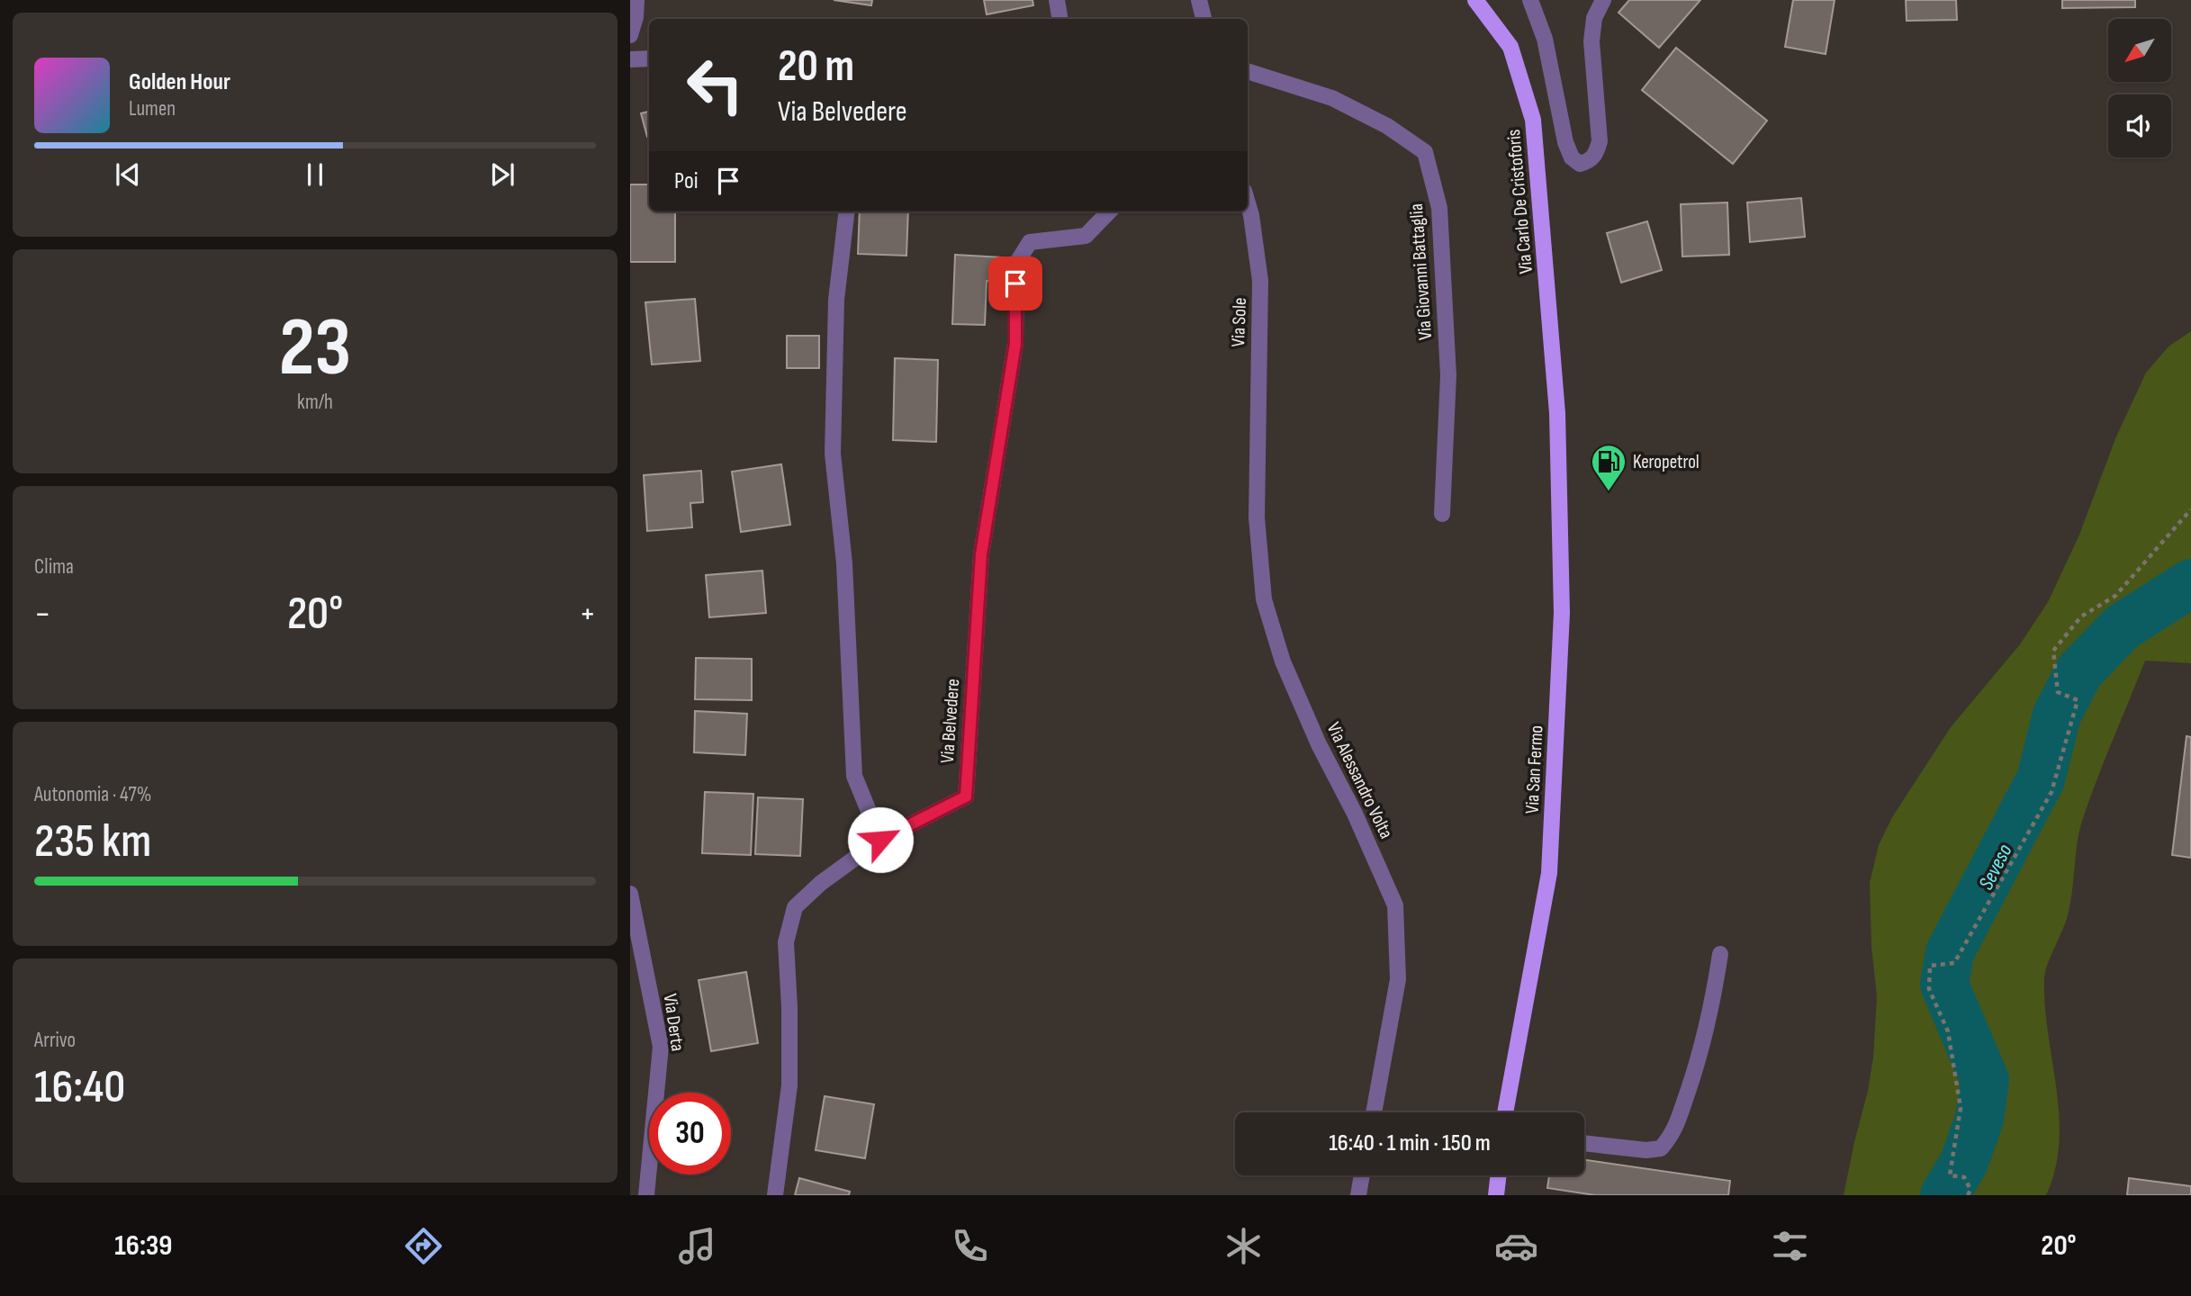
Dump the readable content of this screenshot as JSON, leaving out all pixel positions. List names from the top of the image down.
{
  "streets": {
    "main road": ["Via Carlo De Cristoforis", "Via San Fermo"],
    "street": [
      "Via Giovanni Battaglia",
      "Via Sole",
      "Via Belvedere",
      "Via Alessandro Volta",
      "Via Derta"
    ]
  },
  "crossings": [
    ["Via Carlo De Cristoforis", "Via San Fermo"],
    ["Via Sole", "Via Alessandro Volta"]
  ],
  "water": ["Seveso"],
  "places": {
    "fuel station": ["Keropetrol"]
  },
  "north": "bottom left",
  "page": {
    "turn": ["20 m", "Via Belvedere"],
    "song": ["Golden Hour", "Lumen"],
    "then": "Poi",
    "tile": [
      ["23", "km/h"],
      "Clima",
      ["Autonomia · 47%", "235 km"],
      ["Arrivo", "16:40"]
    ],
    "heat": ["−", "20°", "+"],
    "limit": "30",
    "trip": "16:40 · 1 min · 150 m",
    "tabs": ["16:39", "20°"]
  }
}
